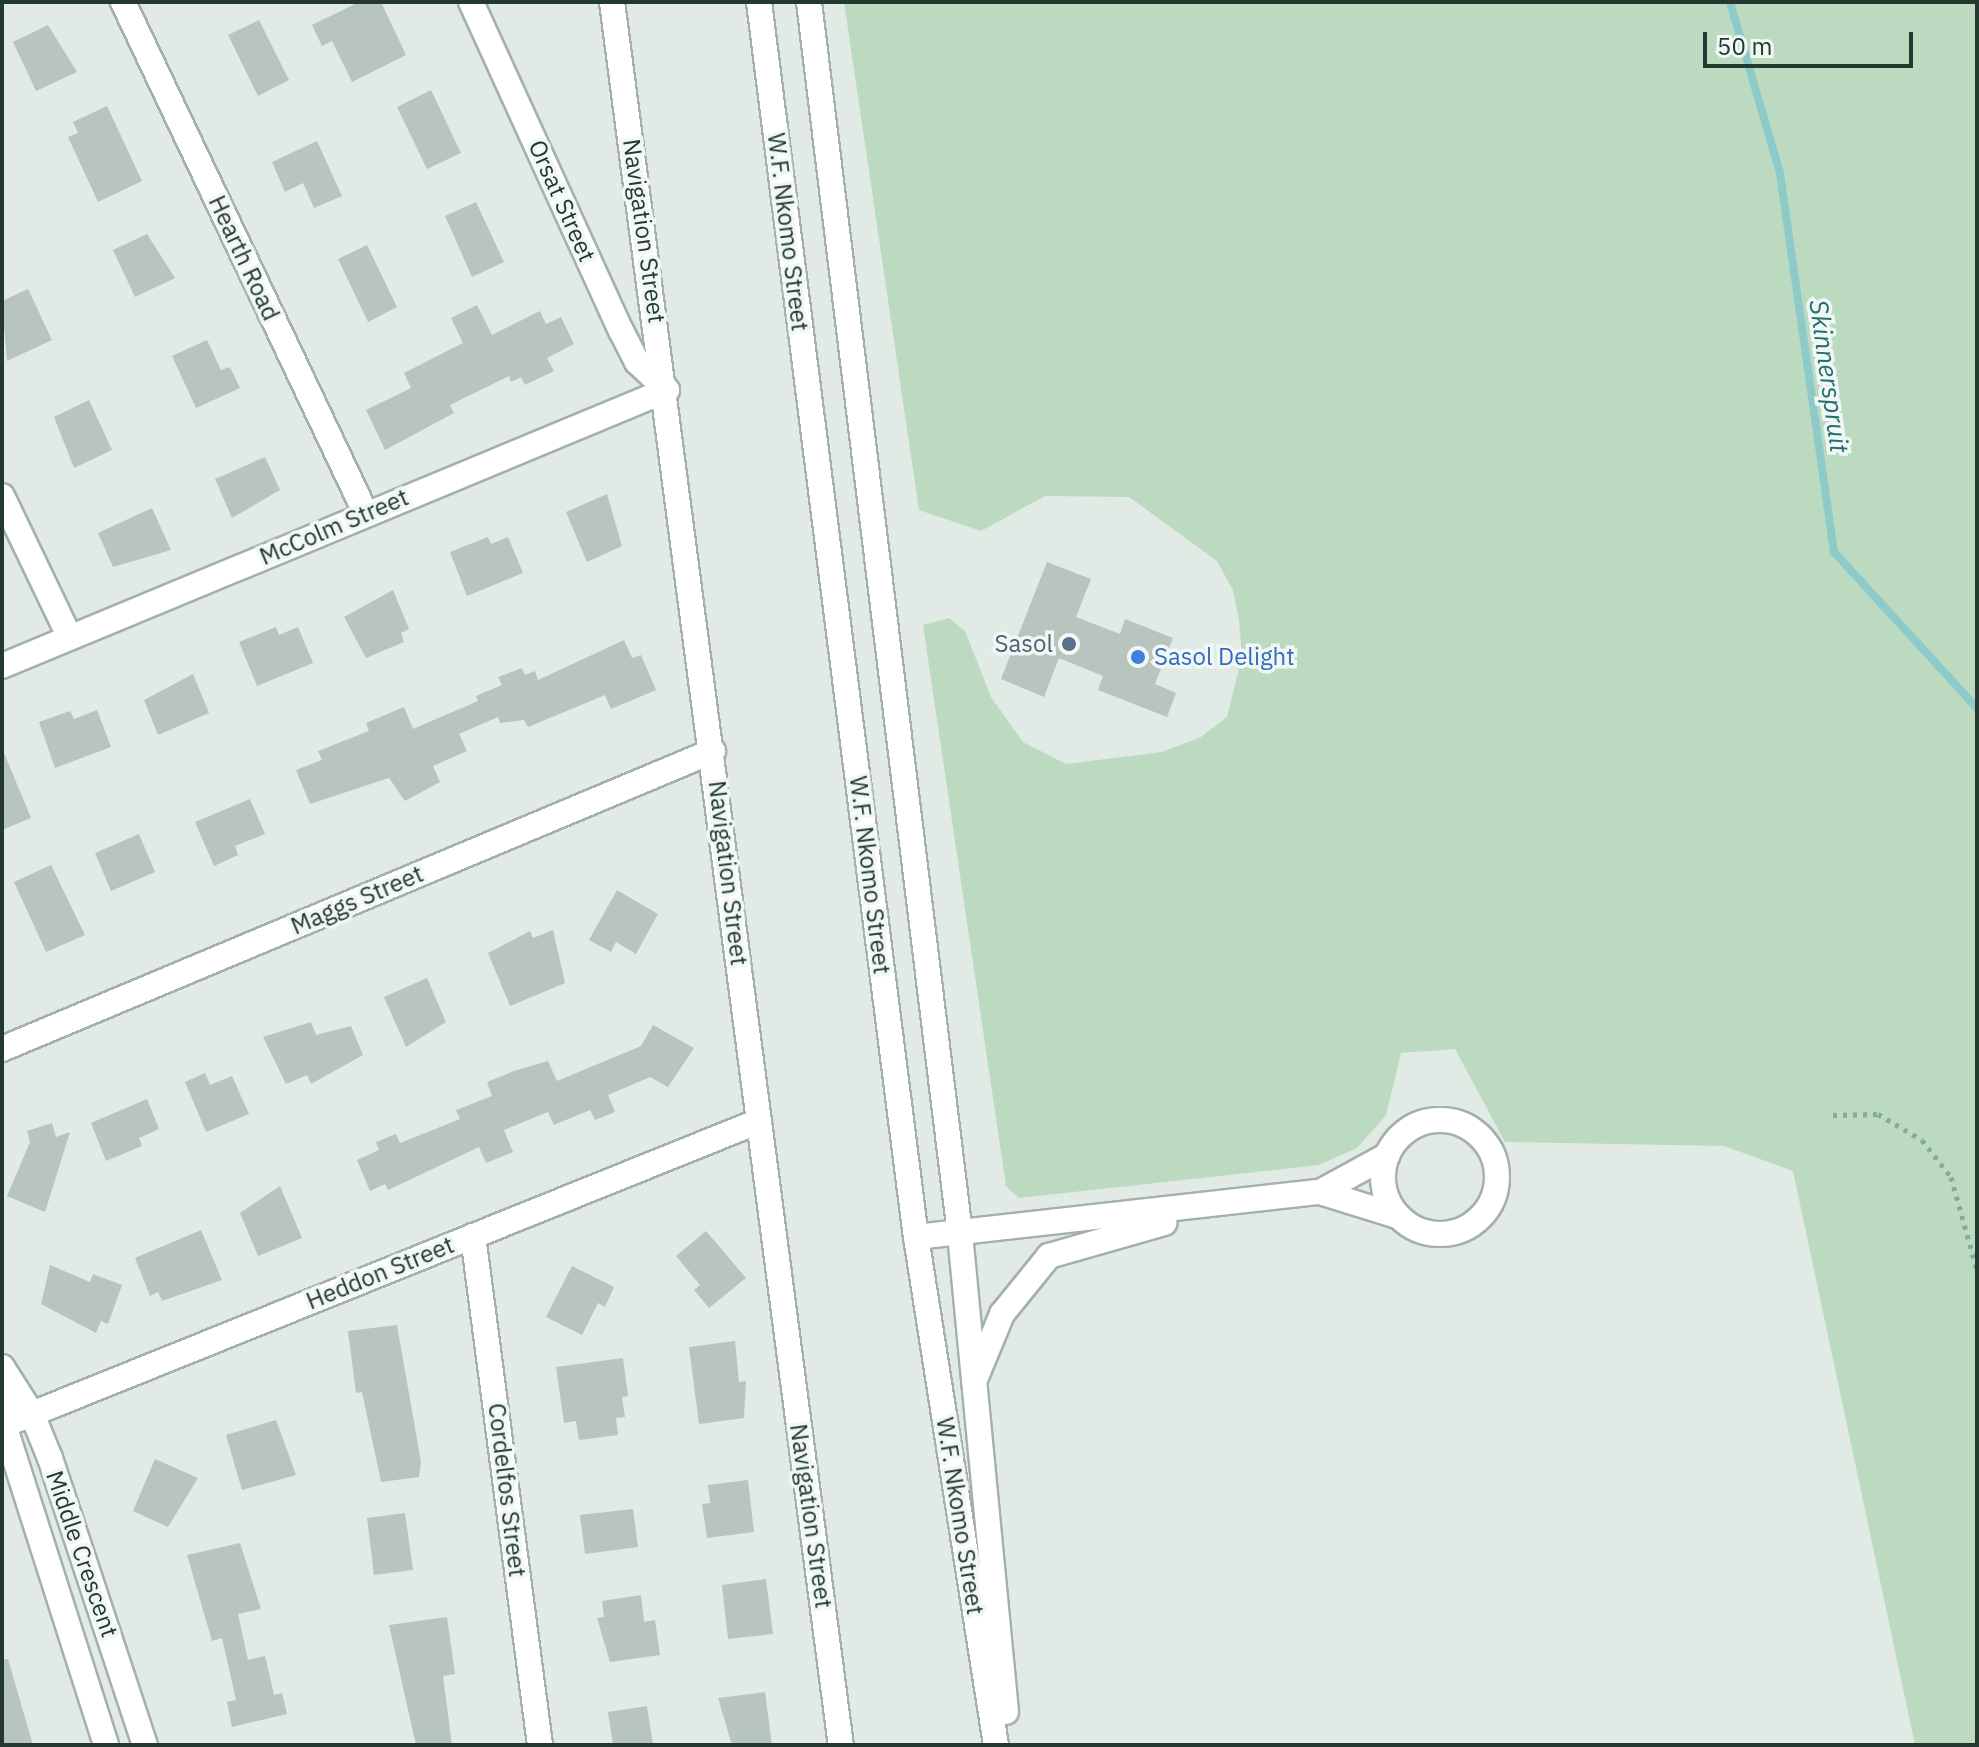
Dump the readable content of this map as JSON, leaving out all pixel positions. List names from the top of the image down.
{
  "streets": {
    "street": [
      "Orsat Street",
      "Navigation Street",
      "W.F. Nkomo Street",
      "Hearth Road",
      "McColm Street",
      "Maggs Street",
      "Heddon Street",
      "Cordelfos Street",
      "Middle Crescent"
    ]
  },
  "crossings": [
    ["Orsat Street", "Navigation Street"],
    ["Orsat Street", "McColm Street"],
    ["Navigation Street", "McColm Street"],
    ["Navigation Street", "Maggs Street"],
    ["Navigation Street", "Heddon Street"],
    ["Hearth Road", "McColm Street"],
    ["Heddon Street", "Cordelfos Street"],
    ["Heddon Street", "Middle Crescent"]
  ],
  "water": ["Skinnerspruit"],
  "places": ["Sasol", "Sasol Delight"],
  "scale_bar": "50 m"
}
